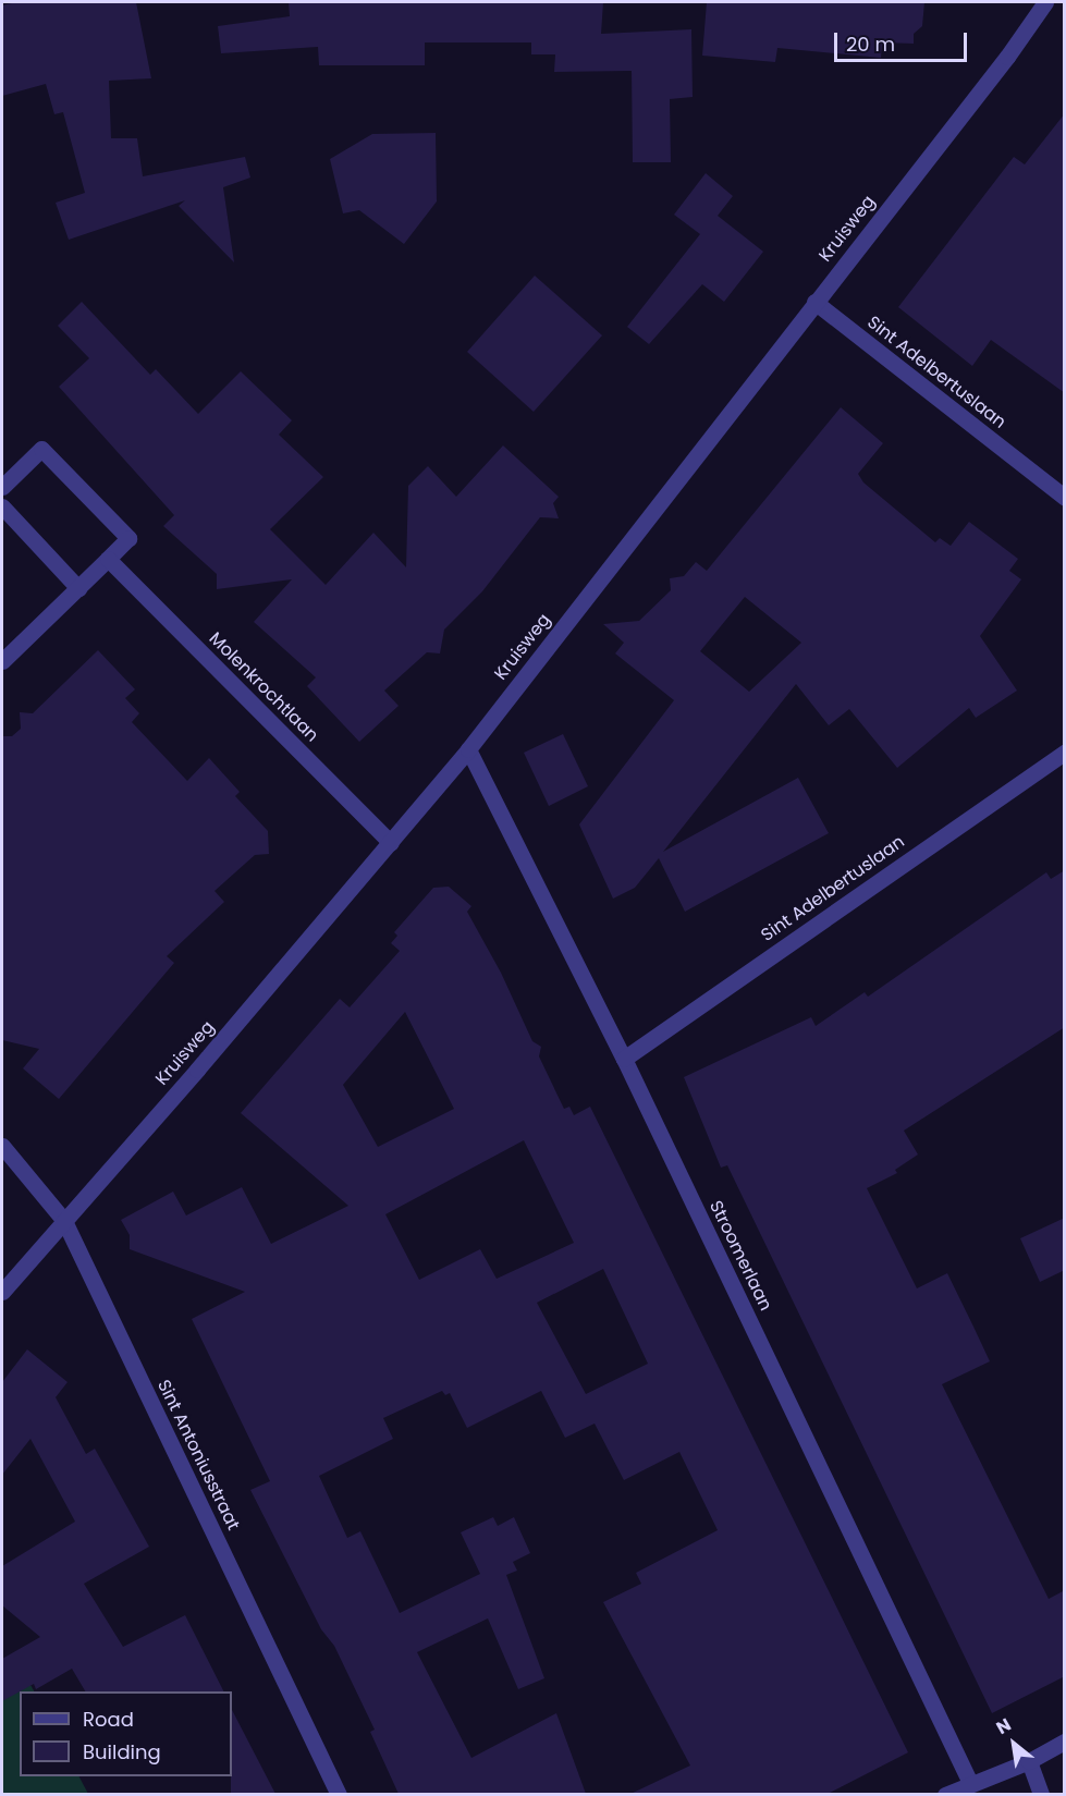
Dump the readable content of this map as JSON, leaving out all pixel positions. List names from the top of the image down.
{
  "streets": {
    "street": [
      "Kruisweg",
      "Sint Adelbertuslaan",
      "Molenkrochtlaan",
      "Stroomerlaan",
      "Sint Antoniusstraat"
    ]
  },
  "crossings": [
    ["Kruisweg", "Sint Adelbertuslaan"],
    ["Kruisweg", "Molenkrochtlaan"],
    ["Kruisweg", "Stroomerlaan"],
    ["Kruisweg", "Sint Antoniusstraat"],
    ["Sint Adelbertuslaan", "Stroomerlaan"]
  ],
  "legend": ["Road", "Building"],
  "scale_bar": "20 m",
  "north": "top left"
}
